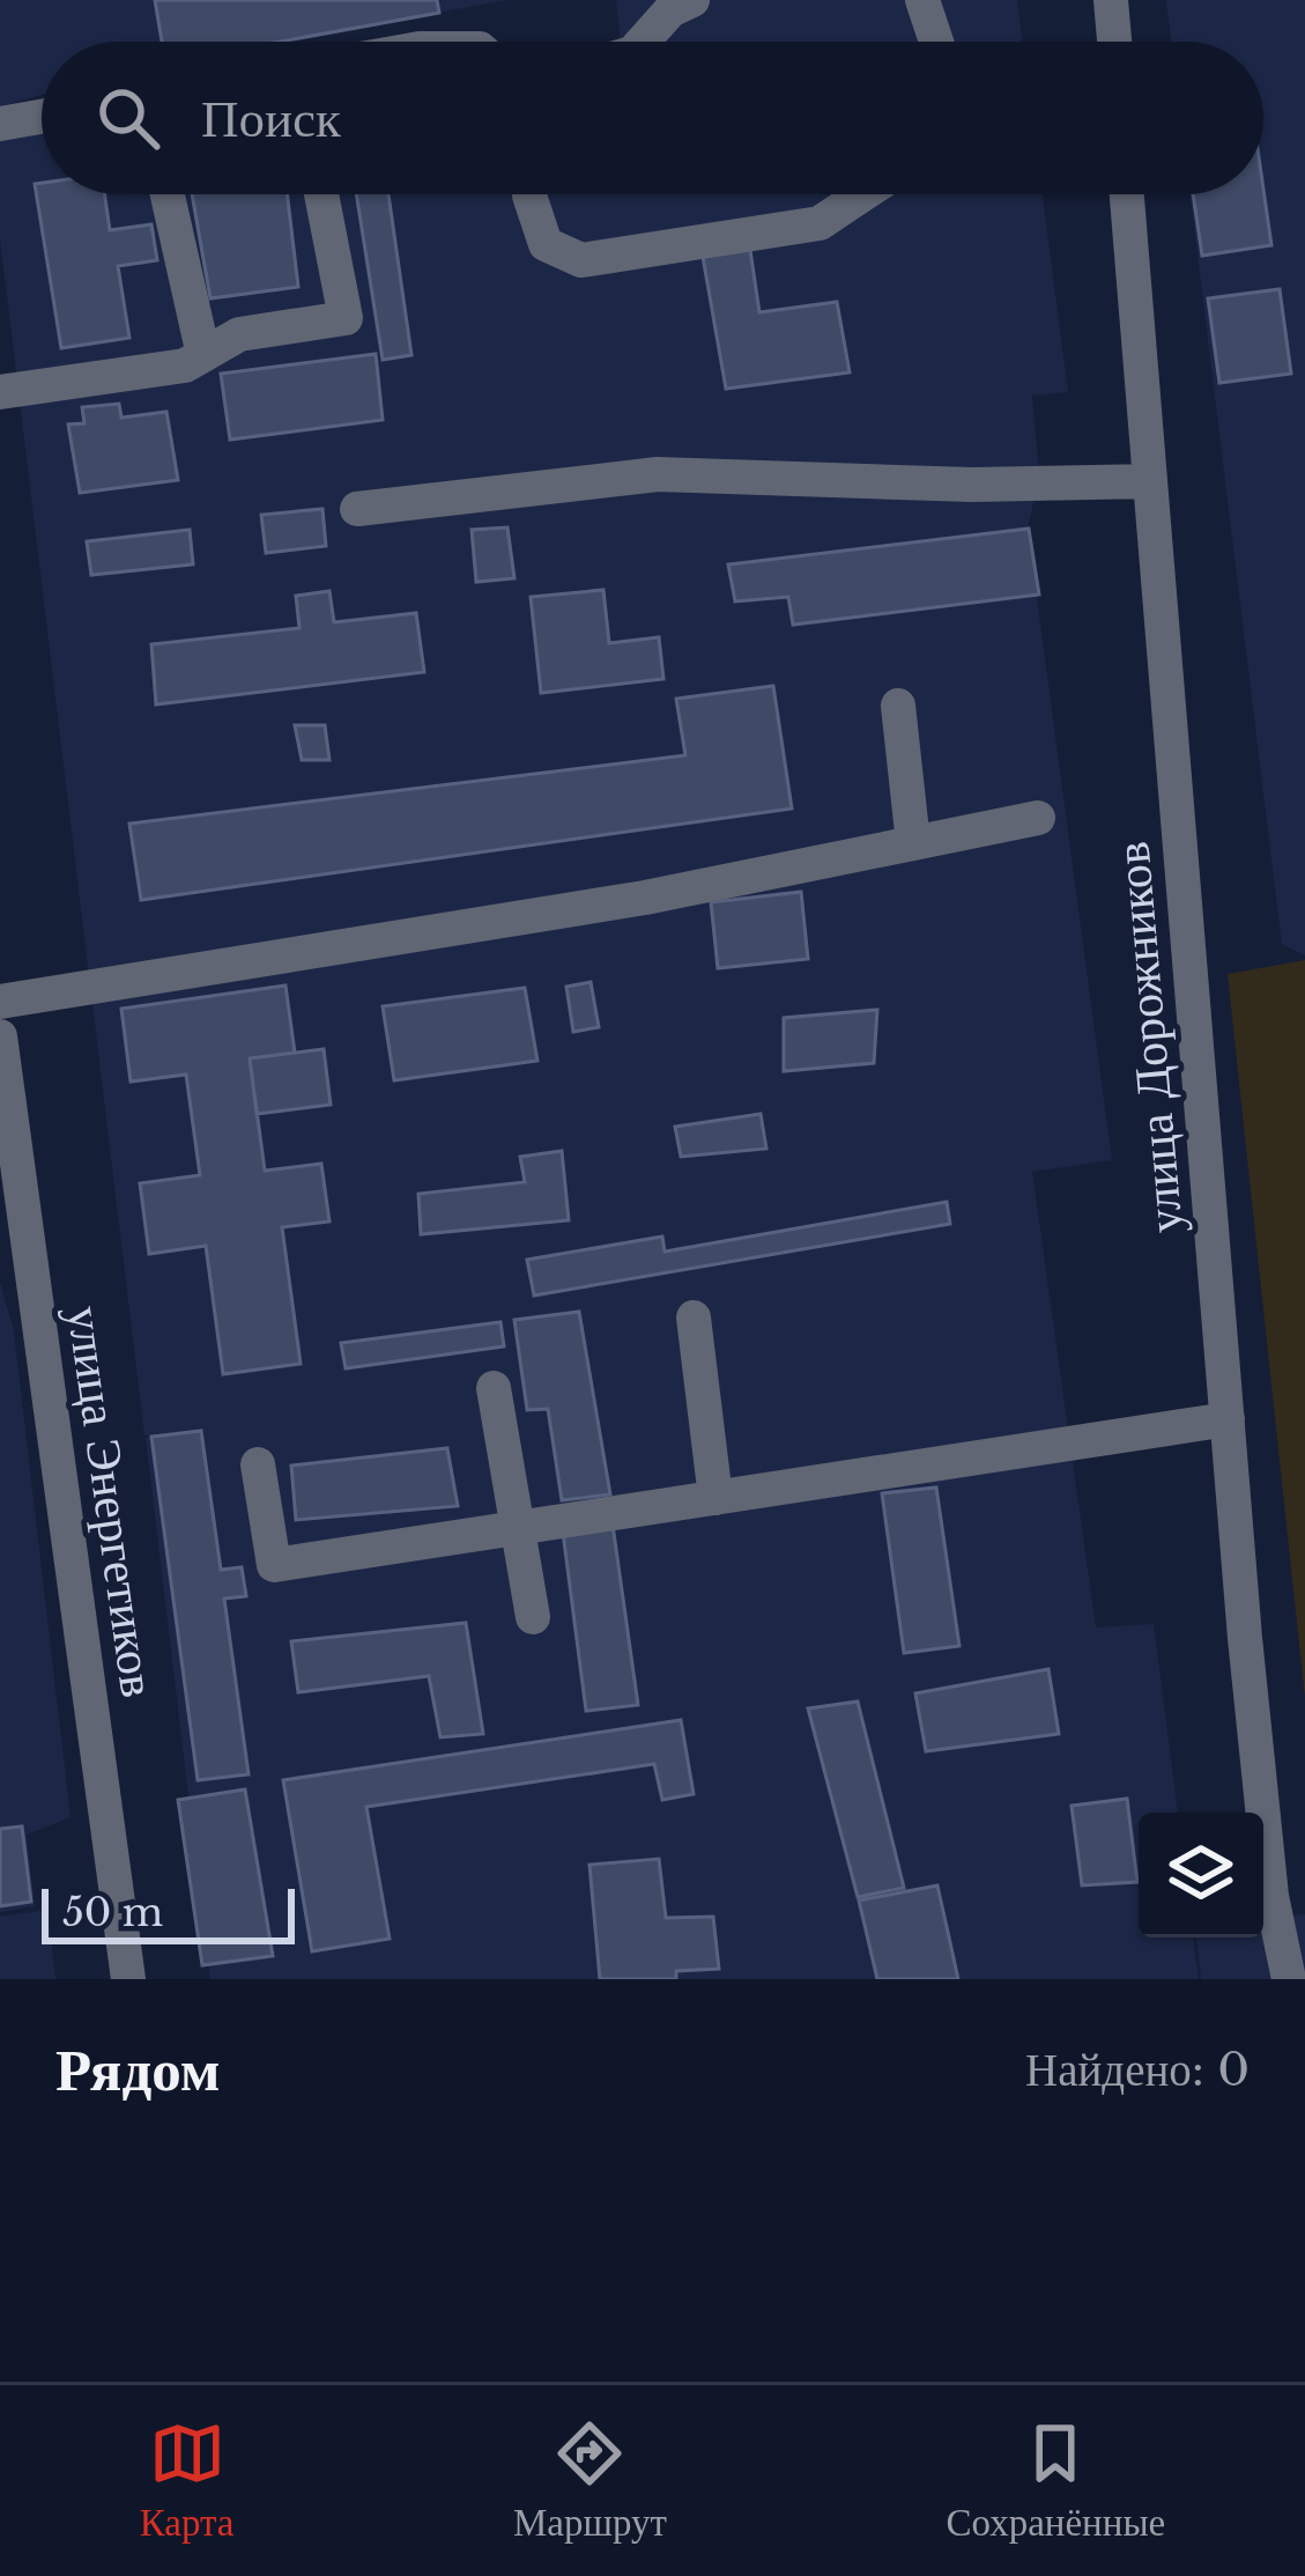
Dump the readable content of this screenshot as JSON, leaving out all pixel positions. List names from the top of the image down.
{
  "streets": {
    "street": ["улица Дорожников", "улица Энергетиков"]
  },
  "scale_bar": "50 m",
  "page": {
    "search": "Поиск",
    "scale": "50 m",
    "heading": ["Рядом", "Найдено: 0"],
    "nav": ["Карта", "Маршрут", "Сохранённые"]
  }
}
